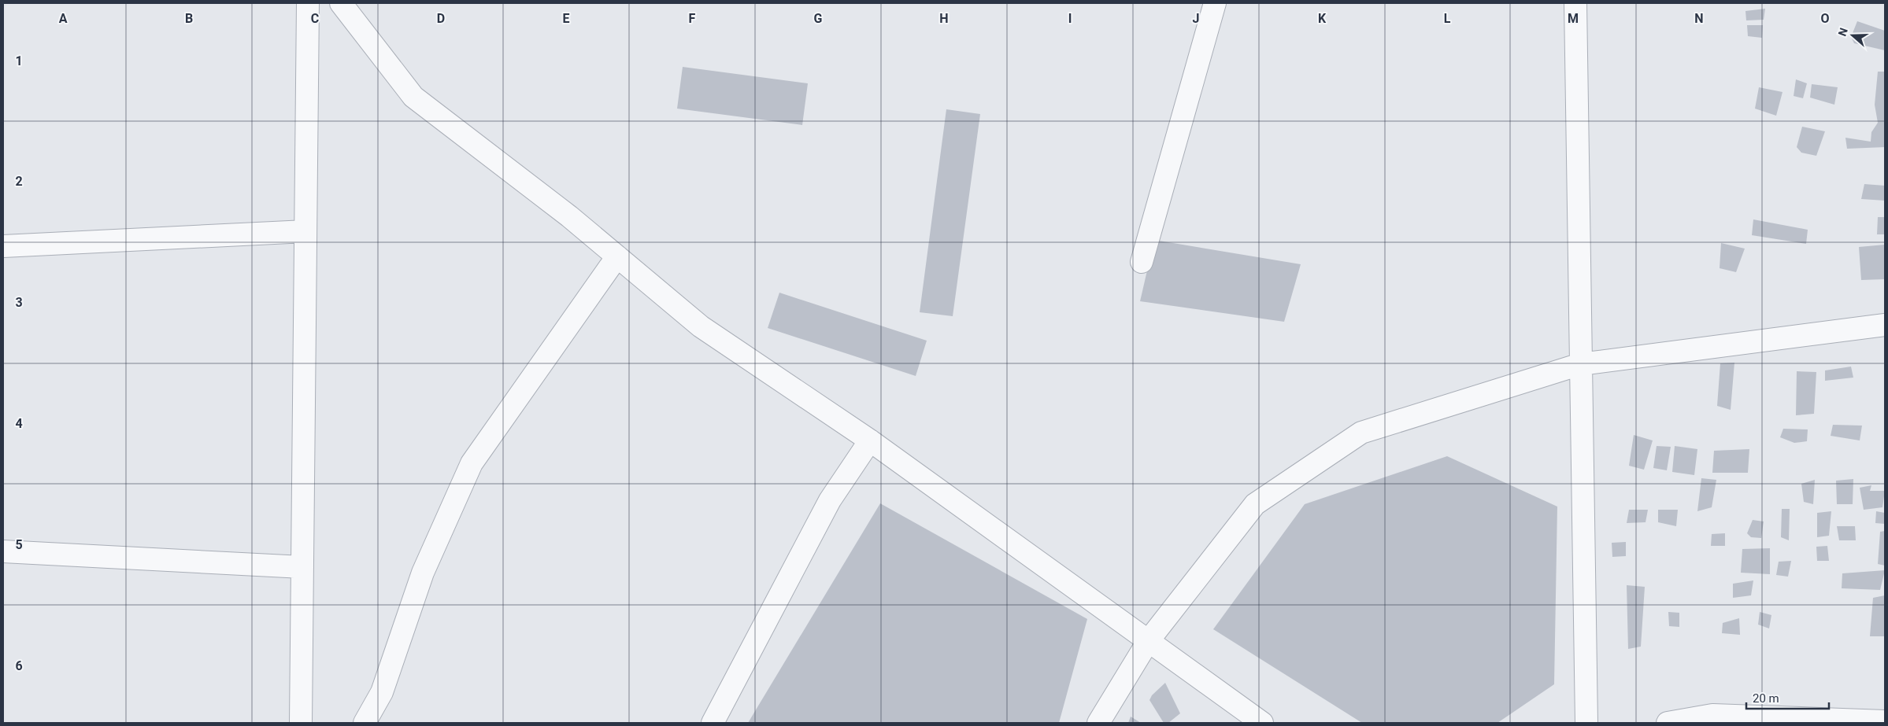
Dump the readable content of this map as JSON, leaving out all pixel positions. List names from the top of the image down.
{
  "scale_bar": "20 m",
  "north": "left",
  "grid": {
    "columns": [
      "A",
      "B",
      "C",
      "D",
      "E",
      "F",
      "G",
      "H",
      "I",
      "J",
      "K",
      "L",
      "M",
      "N",
      "O"
    ],
    "rows": [
      "1",
      "2",
      "3",
      "4",
      "5",
      "6"
    ]
  }
}
